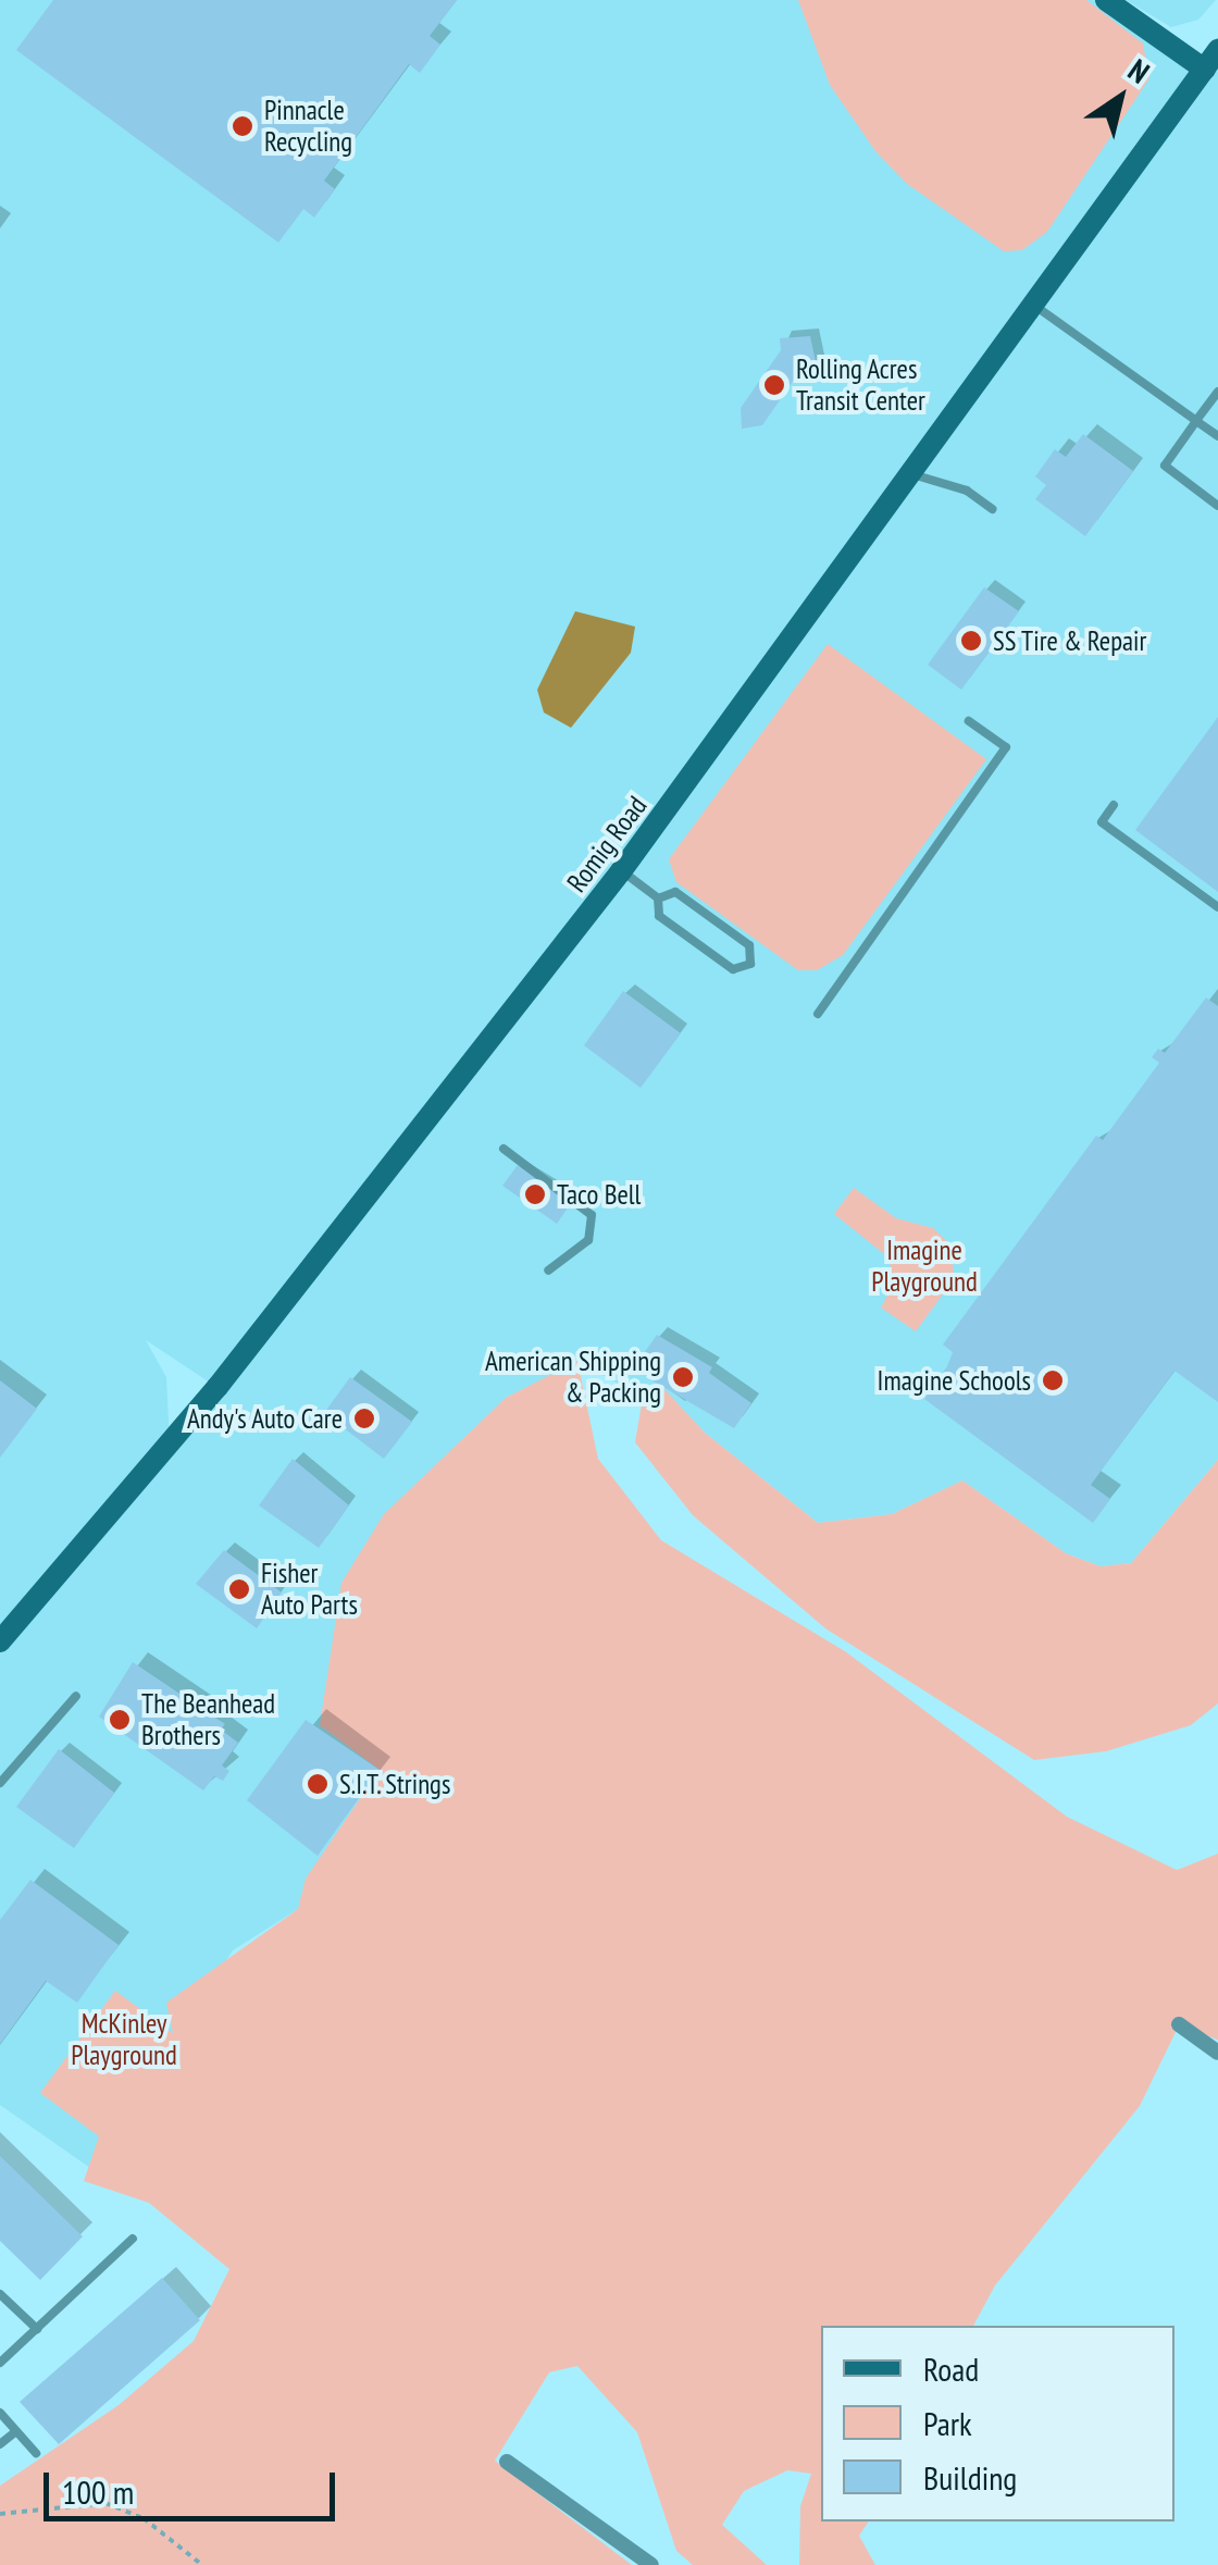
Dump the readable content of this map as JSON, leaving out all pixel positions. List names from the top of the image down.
{
  "streets": {
    "street": ["Romig Road"]
  },
  "parks": ["Imagine Playground", "McKinley Playground"],
  "places": [
    "Pinnacle Recycling",
    "Rolling Acres Transit Center",
    "SS Tire & Repair",
    "Taco Bell",
    "American Shipping & Packing",
    "Imagine Schools",
    "Andy's Auto Care",
    "Fisher Auto Parts",
    "The Beanhead Brothers",
    "S.I.T. Strings"
  ],
  "legend": ["Road", "Park", "Building"],
  "scale_bar": "100 m",
  "north": "top right"
}
